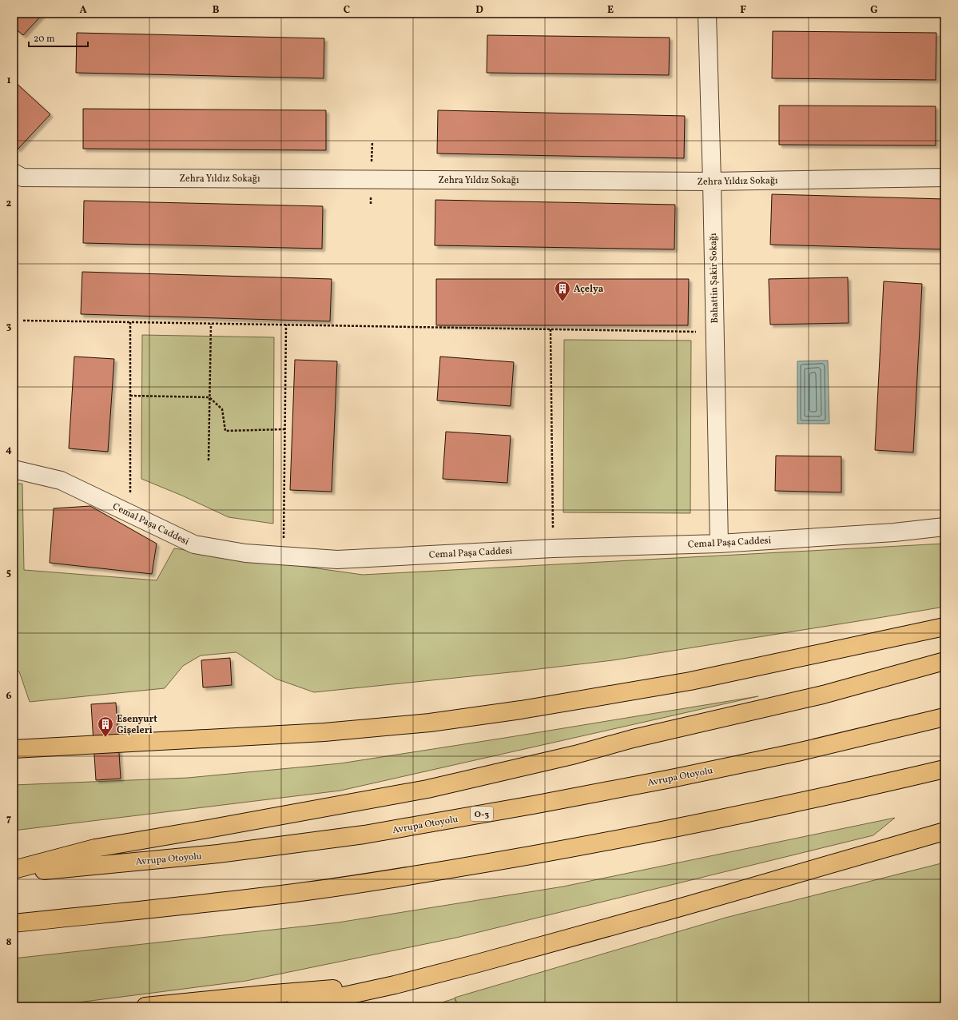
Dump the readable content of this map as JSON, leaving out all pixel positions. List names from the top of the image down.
{
  "streets": {
    "highway": ["Avrupa Otoyolu", "O-3"],
    "street": ["Zehra Yıldız Sokağı", "Bahattin Şakir Sokağı", "Cemal Paşa Caddesi"]
  },
  "crossings": [
    ["Zehra Yıldız Sokağı", "Bahattin Şakir Sokağı"],
    ["Bahattin Şakir Sokağı", "Cemal Paşa Caddesi"]
  ],
  "places": {
    "building": ["Açelya", "Esenyurt Gişeleri"]
  },
  "scale_bar": "20 m",
  "grid": {
    "columns": [
      "A",
      "B",
      "C",
      "D",
      "E",
      "F",
      "G"
    ],
    "rows": [
      "1",
      "2",
      "3",
      "4",
      "5",
      "6",
      "7",
      "8"
    ]
  }
}
